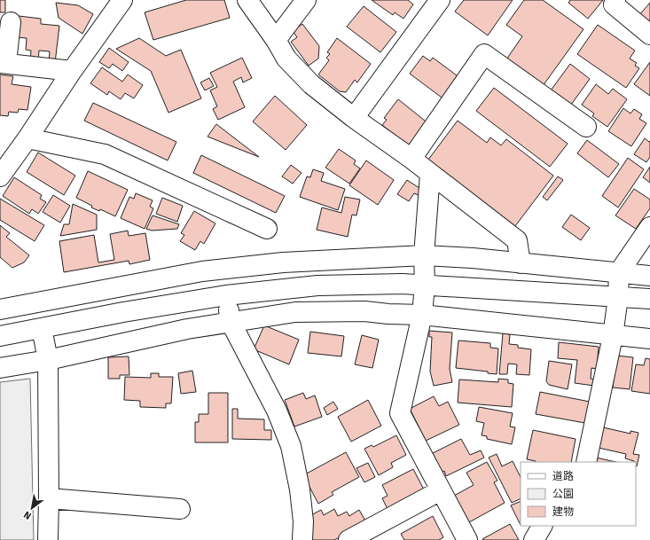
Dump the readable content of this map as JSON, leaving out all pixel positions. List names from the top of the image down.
{
  "legend": ["道路", "公園", "建物"],
  "north": "bottom left"
}
